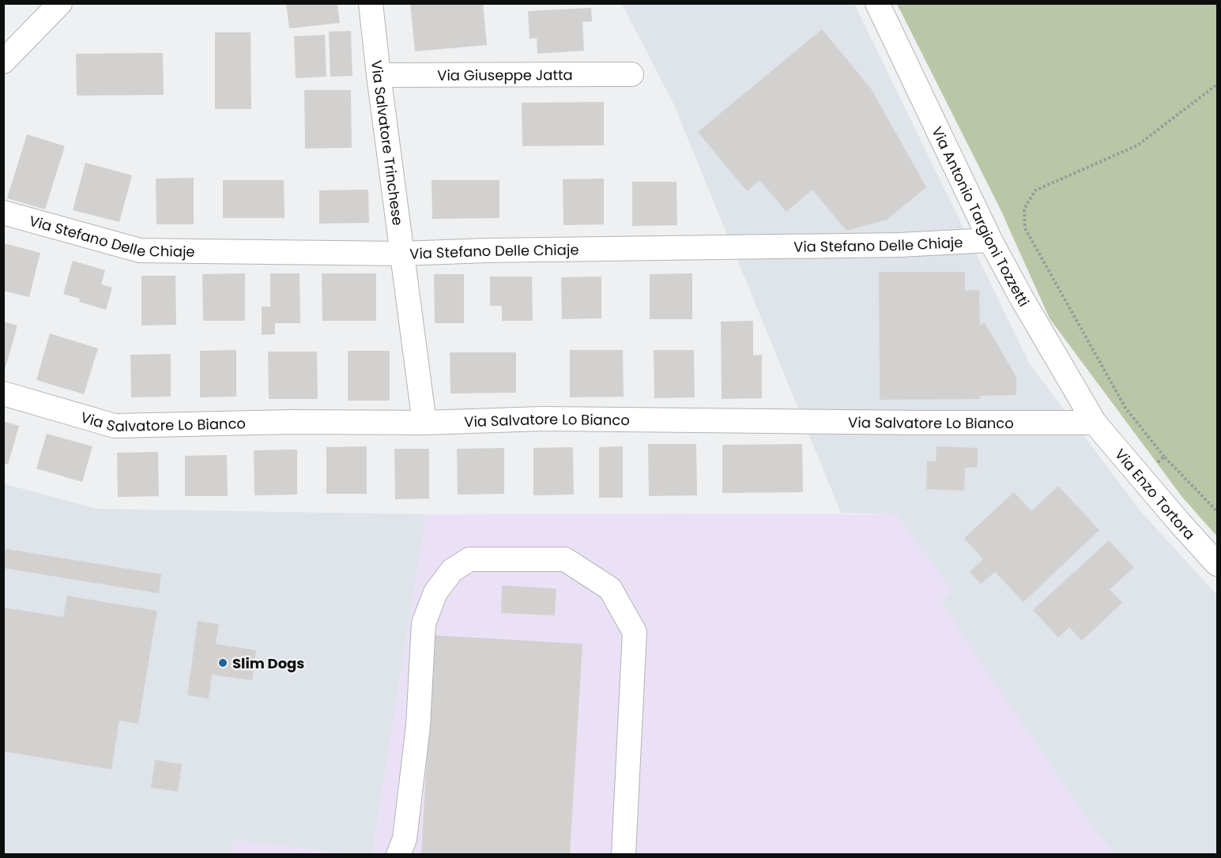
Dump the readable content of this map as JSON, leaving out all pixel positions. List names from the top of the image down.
{
  "streets": {
    "street": [
      "Via Giuseppe Jatta",
      "Via Salvatore Trinchese",
      "Via Antonio Targioni Tozzetti",
      "Via Stefano Delle Chiaje",
      "Via Salvatore Lo Bianco",
      "Via Enzo Tortora"
    ]
  },
  "crossings": [
    ["Via Giuseppe Jatta", "Via Salvatore Trinchese"],
    ["Via Salvatore Trinchese", "Via Stefano Delle Chiaje"],
    ["Via Salvatore Trinchese", "Via Salvatore Lo Bianco"],
    ["Via Antonio Targioni Tozzetti", "Via Stefano Delle Chiaje"],
    ["Via Antonio Targioni Tozzetti", "Via Salvatore Lo Bianco"],
    ["Via Antonio Targioni Tozzetti", "Via Enzo Tortora"],
    ["Via Salvatore Lo Bianco", "Via Enzo Tortora"]
  ],
  "places": ["Slim Dogs"]
}
